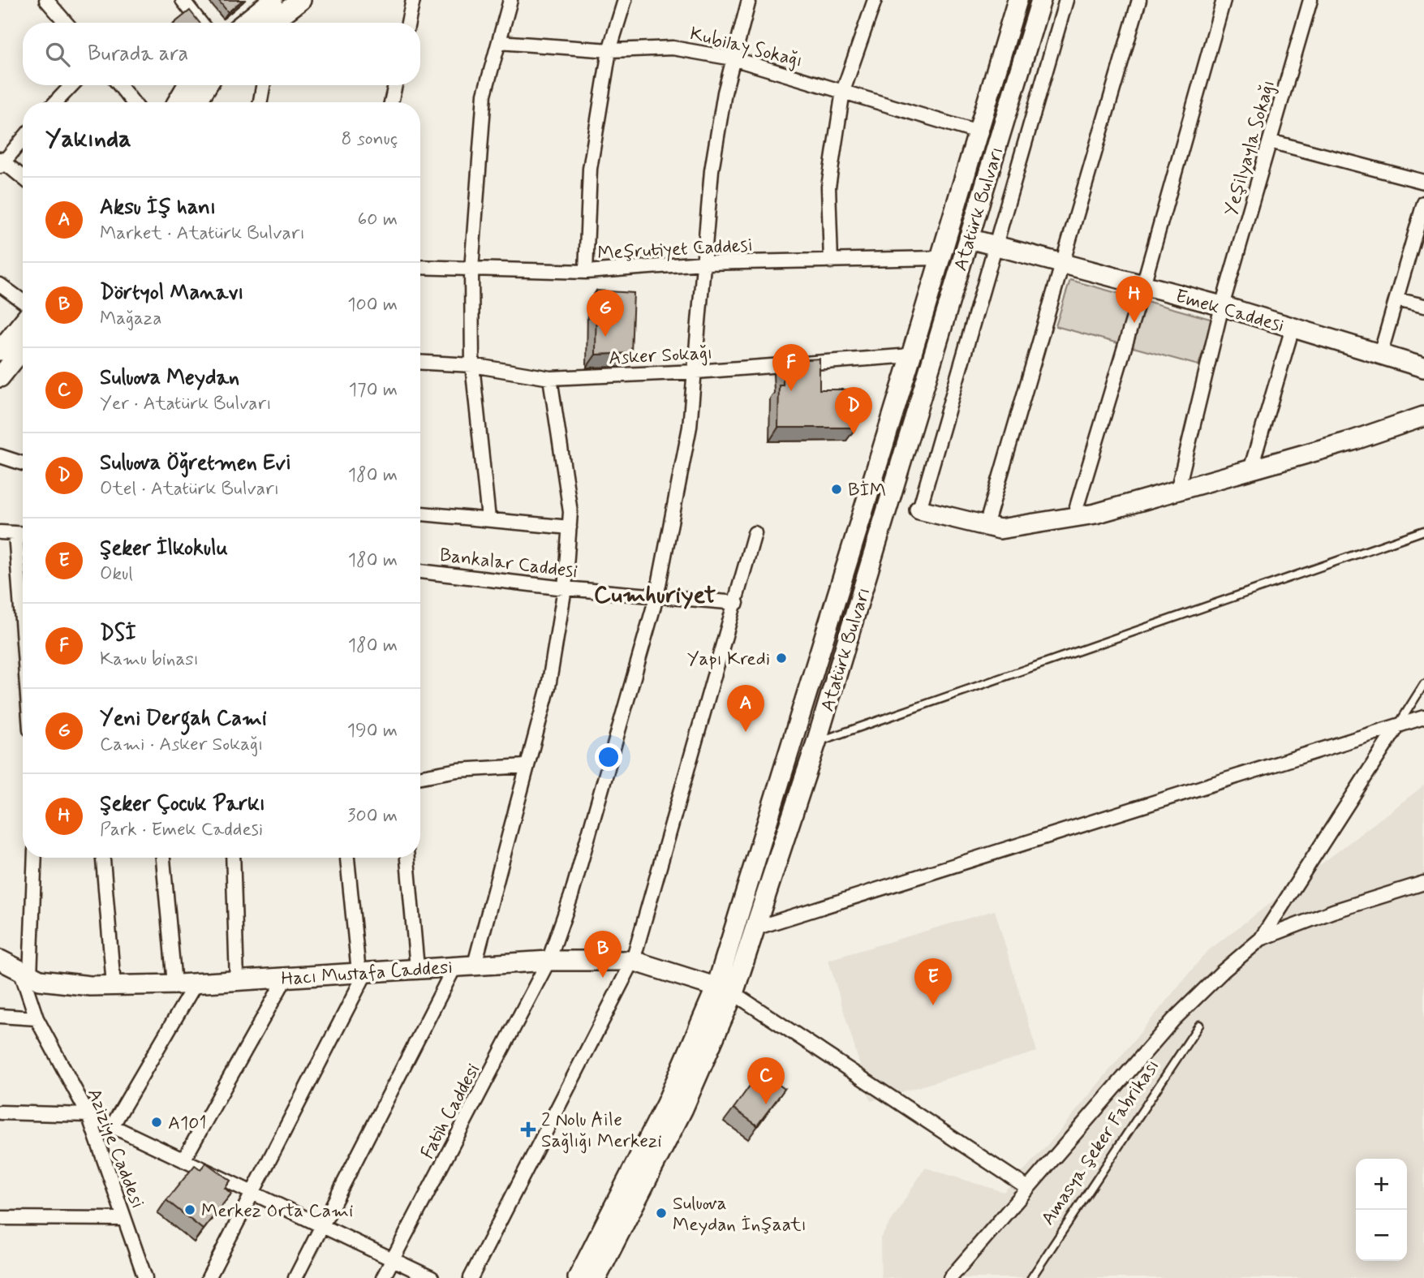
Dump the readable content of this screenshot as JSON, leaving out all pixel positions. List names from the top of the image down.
{
  "streets": {
    "main road": ["Atatürk Bulvarı", "Emek Caddesi", "Hacı Mustafa Caddesi"],
    "street": [
      "Kubilay Sokağı",
      "Yeşilyayla Sokağı",
      "Meşrutiyet Caddesi",
      "Asker Sokağı",
      "Bankalar Caddesi",
      "Fatih Caddesi",
      "Aziziye Caddesi"
    ],
    "lane": ["Amasya Şeker Fabrikası"]
  },
  "crossings": [
    ["Kubilay Sokağı", "Atatürk Bulvarı"],
    ["Kubilay Sokağı", "Fatih Caddesi"],
    ["Yeşilyayla Sokağı", "Emek Caddesi"],
    ["Atatürk Bulvarı", "Meşrutiyet Caddesi"],
    ["Atatürk Bulvarı", "Emek Caddesi"],
    ["Atatürk Bulvarı", "Asker Sokağı"],
    ["Atatürk Bulvarı", "Hacı Mustafa Caddesi"],
    ["Meşrutiyet Caddesi", "Fatih Caddesi"],
    ["Asker Sokağı", "Fatih Caddesi"],
    ["Bankalar Caddesi", "Fatih Caddesi"],
    ["Hacı Mustafa Caddesi", "Fatih Caddesi"],
    ["Hacı Mustafa Caddesi", "Aziziye Caddesi"]
  ],
  "districts": ["Cumhuriyet"],
  "places": {
    "other": [
      "BİM",
      "Yapı Kredi",
      "A101",
      "Merkez Orta Cami",
      "Suluova Meydan İnşaatı"
    ],
    "health": ["2 Nolu Aile Sağlığı Merkezi"]
  },
  "page": {
    "search": "Burada ara",
    "heading": ["Yakında", "8 sonuç"],
    "list": [
      {
        "mark": "A",
        "name": "Aksu İş hanı",
        "note": "Market · Atatürk Bulvarı",
        "value": "60 m"
      },
      {
        "mark": "B",
        "name": "Dörtyol Manavı",
        "note": "Mağaza",
        "value": "100 m"
      },
      {
        "mark": "C",
        "name": "Suluova Meydan",
        "note": "Yer · Atatürk Bulvarı",
        "value": "170 m"
      },
      {
        "mark": "D",
        "name": "Suluova Öğretmen Evi",
        "note": "Otel · Atatürk Bulvarı",
        "value": "180 m"
      },
      {
        "mark": "E",
        "name": "Şeker İlkokulu",
        "note": "Okul",
        "value": "180 m"
      },
      {
        "mark": "F",
        "name": "DSİ",
        "note": "Kamu binası",
        "value": "180 m"
      },
      {
        "mark": "G",
        "name": "Yeni Dergah Cami",
        "note": "Cami · Asker Sokağı",
        "value": "190 m"
      },
      {
        "mark": "H",
        "name": "Şeker Çocuk Parkı",
        "note": "Park · Emek Caddesi",
        "value": "300 m"
      }
    ],
    "pins": [
      "H",
      "G",
      "F",
      "D",
      "A",
      "B",
      "E",
      "C"
    ],
    "map_buttons": ["+", "−"]
  }
}
